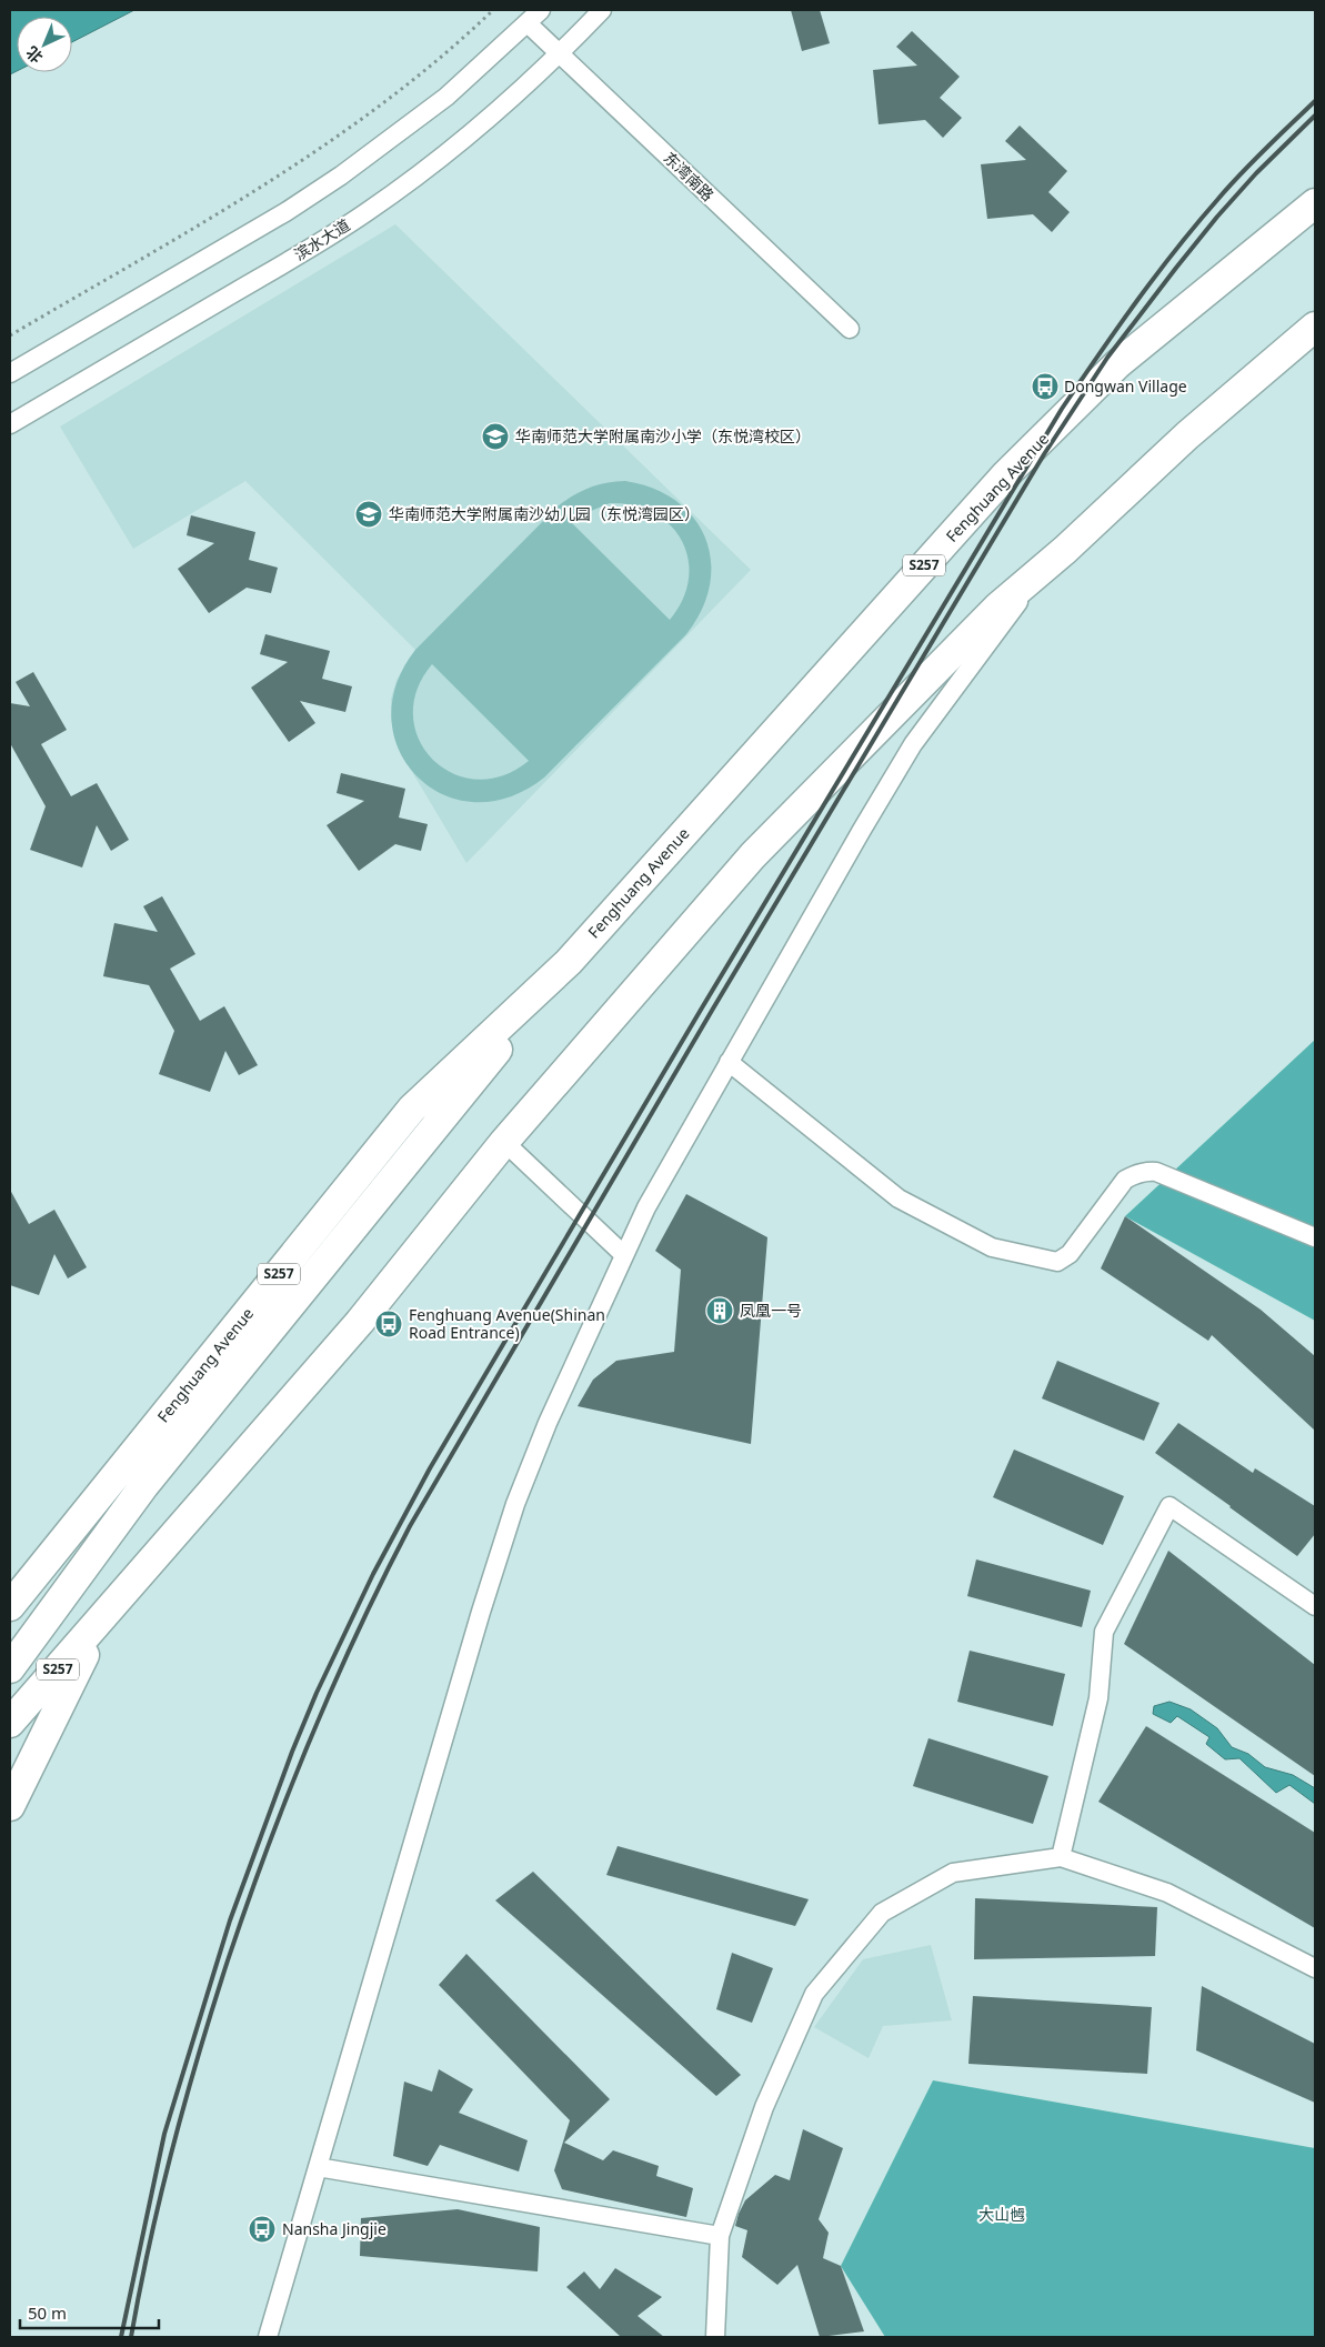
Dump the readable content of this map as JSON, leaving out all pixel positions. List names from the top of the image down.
{
  "streets": {
    "main road": ["Fenghuang Avenue", "S257"],
    "street": ["东湾南路", "滨水大道"]
  },
  "crossings": [
    ["东湾南路", "滨水大道"],
    ["Fenghuang Avenue", "S257"]
  ],
  "parks": ["大山乸"],
  "places": {
    "bus stop": ["Dongwan Village", "Fenghuang Avenue(Shinan Road Entrance)", "Nansha Jingjie"],
    "school or university": ["华南师范大学附属南沙小学（东悦湾校区）", "华南师范大学附属南沙幼儿园（东悦湾园区）"],
    "building": ["凤凰一号"]
  },
  "scale_bar": "50 m",
  "north": "bottom left"
}
